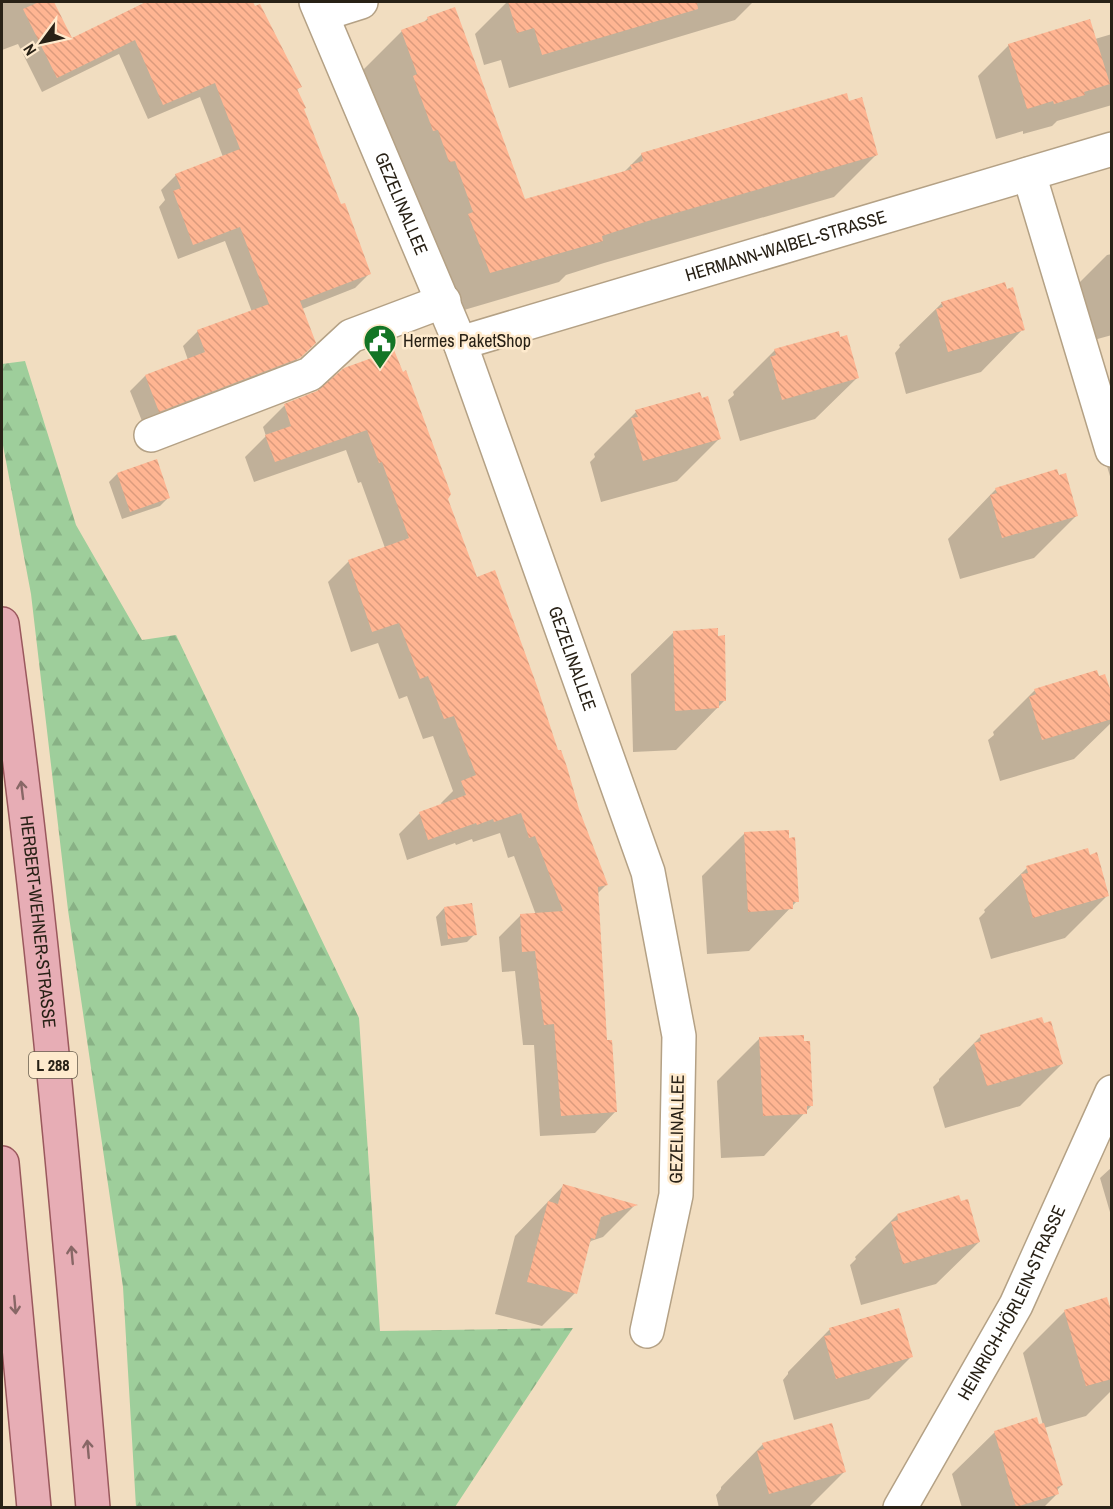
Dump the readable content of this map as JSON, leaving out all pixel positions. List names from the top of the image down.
{
  "streets": {
    "main road": ["HERBERT-WEHNER-STRASSE", "L 288"],
    "street": ["GEZELINALLEE", "HERMANN-WAIBEL-STRASSE", "HEINRICH-HÖRLEIN-STRASSE"]
  },
  "crossings": [
    ["GEZELINALLEE", "HERMANN-WAIBEL-STRASSE"]
  ],
  "places": {
    "public building": ["Hermes PaketShop"]
  },
  "north": "bottom left"
}
